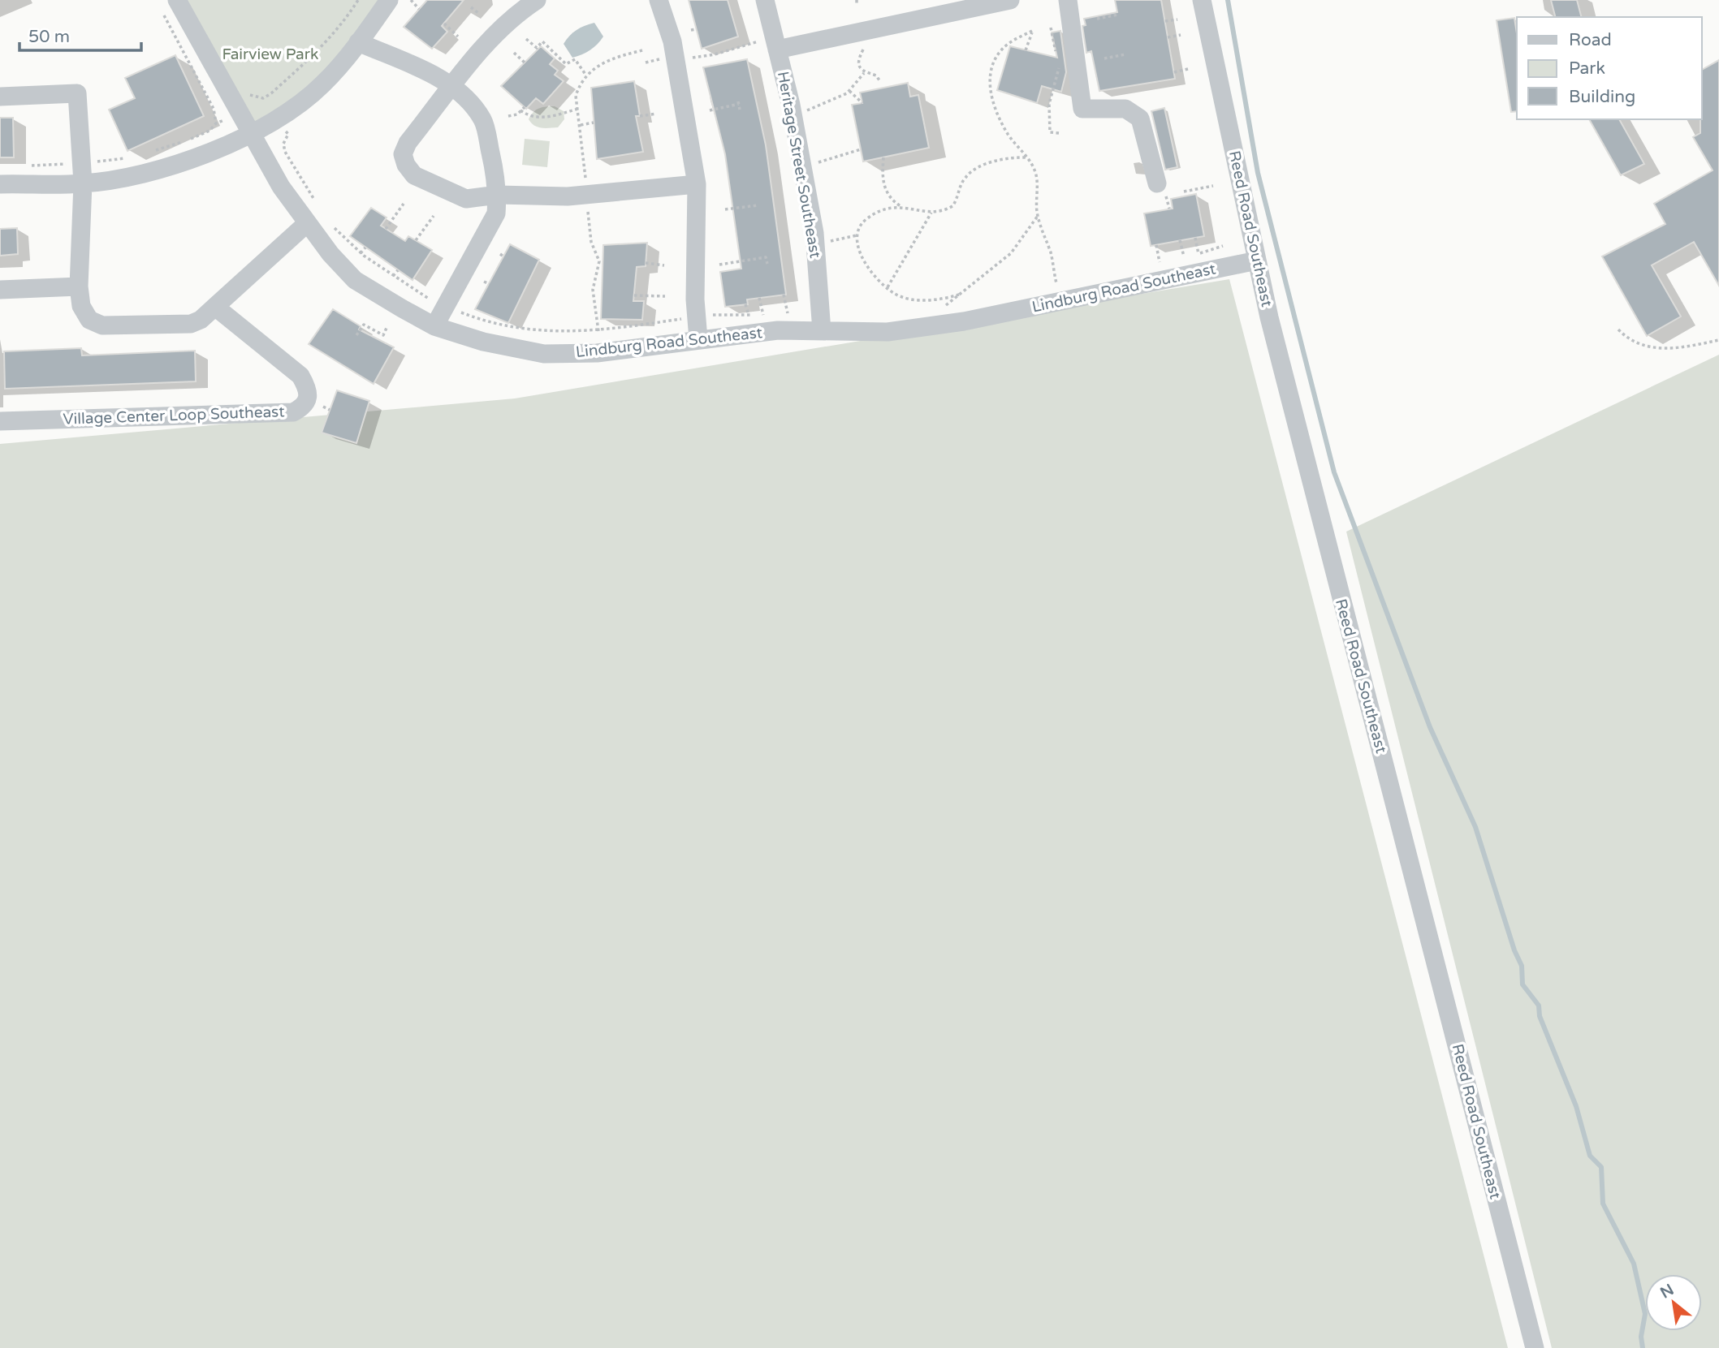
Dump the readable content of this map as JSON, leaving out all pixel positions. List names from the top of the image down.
{
  "streets": {
    "street": [
      "Heritage Street Southeast",
      "Reed Road Southeast",
      "Lindburg Road Southeast",
      "Village Center Loop Southeast"
    ]
  },
  "crossings": [
    ["Heritage Street Southeast", "Lindburg Road Southeast"],
    ["Reed Road Southeast", "Lindburg Road Southeast"]
  ],
  "parks": ["Fairview Park"],
  "legend": ["Road", "Park", "Building"],
  "scale_bar": "50 m",
  "north": "top left"
}
